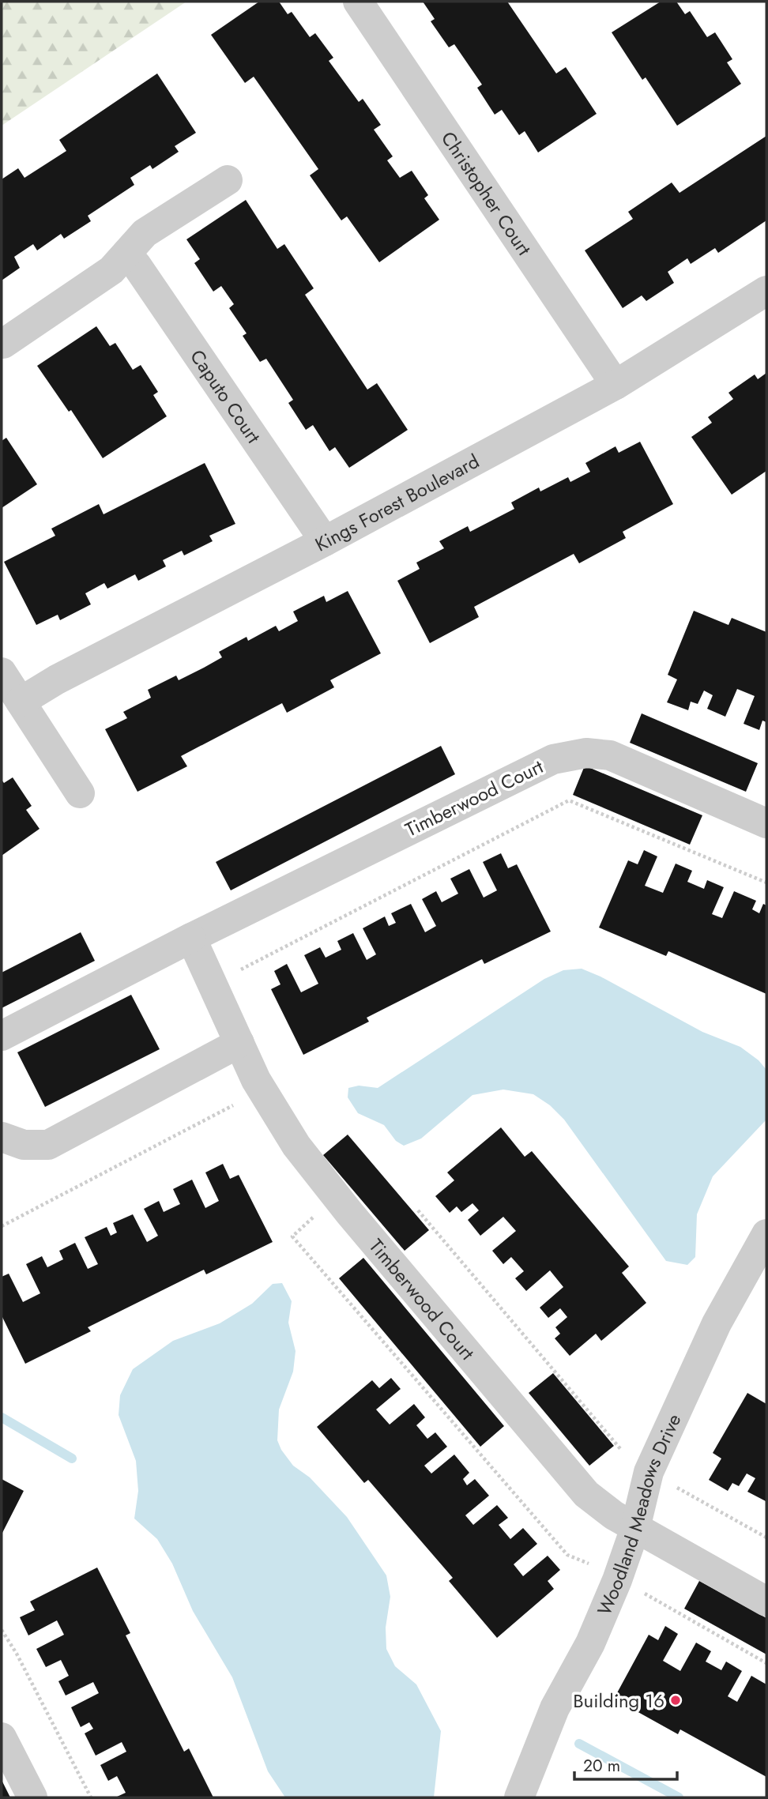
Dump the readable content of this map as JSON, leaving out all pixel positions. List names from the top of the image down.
{
  "streets": {
    "street": [
      "Christopher Court",
      "Caputo Court",
      "Kings Forest Boulevard",
      "Timberwood Court",
      "Woodland Meadows Drive"
    ]
  },
  "crossings": [
    ["Christopher Court", "Kings Forest Boulevard"],
    ["Caputo Court", "Kings Forest Boulevard"],
    ["Timberwood Court", "Woodland Meadows Drive"]
  ],
  "places": ["Building 16"],
  "scale_bar": "20 m"
}
